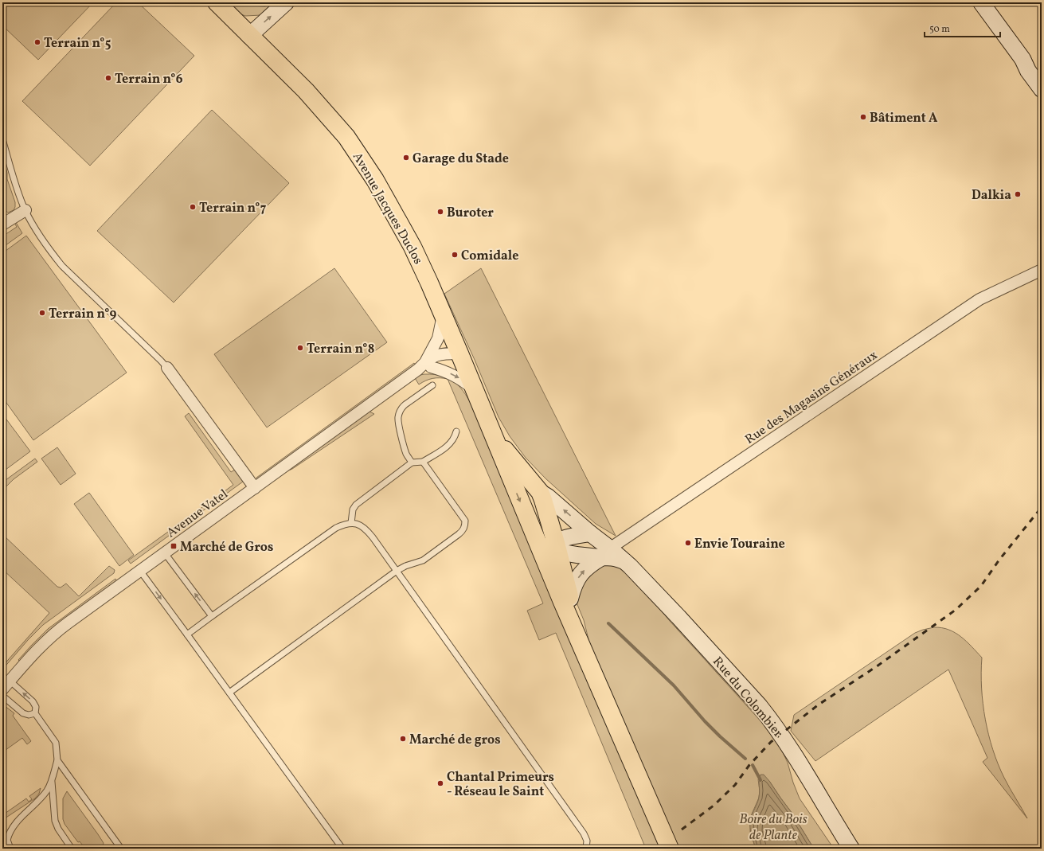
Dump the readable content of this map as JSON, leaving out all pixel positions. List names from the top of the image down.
{
  "streets": {
    "main road": ["Avenue Jacques Duclos", "Rue du Colombier"],
    "street": ["Rue des Magasins Généraux", "Avenue Vatel"]
  },
  "crossings": [
    ["Avenue Jacques Duclos", "Avenue Vatel"],
    ["Rue des Magasins Généraux", "Rue du Colombier"]
  ],
  "water": ["Boire du Bois de Plante"],
  "places": {
    "other": [
      "Terrain n°5",
      "Terrain n°6",
      "Bâtiment A",
      "Garage du Stade",
      "Dalkia",
      "Terrain n°7",
      "Buroter",
      "Comidale",
      "Terrain n°9",
      "Terrain n°8",
      "Envie Touraine",
      "Marché de gros",
      "Chantal Primeurs - Réseau le Saint"
    ],
    "transit": ["Marché de Gros"]
  },
  "scale_bar": "50 m"
}
